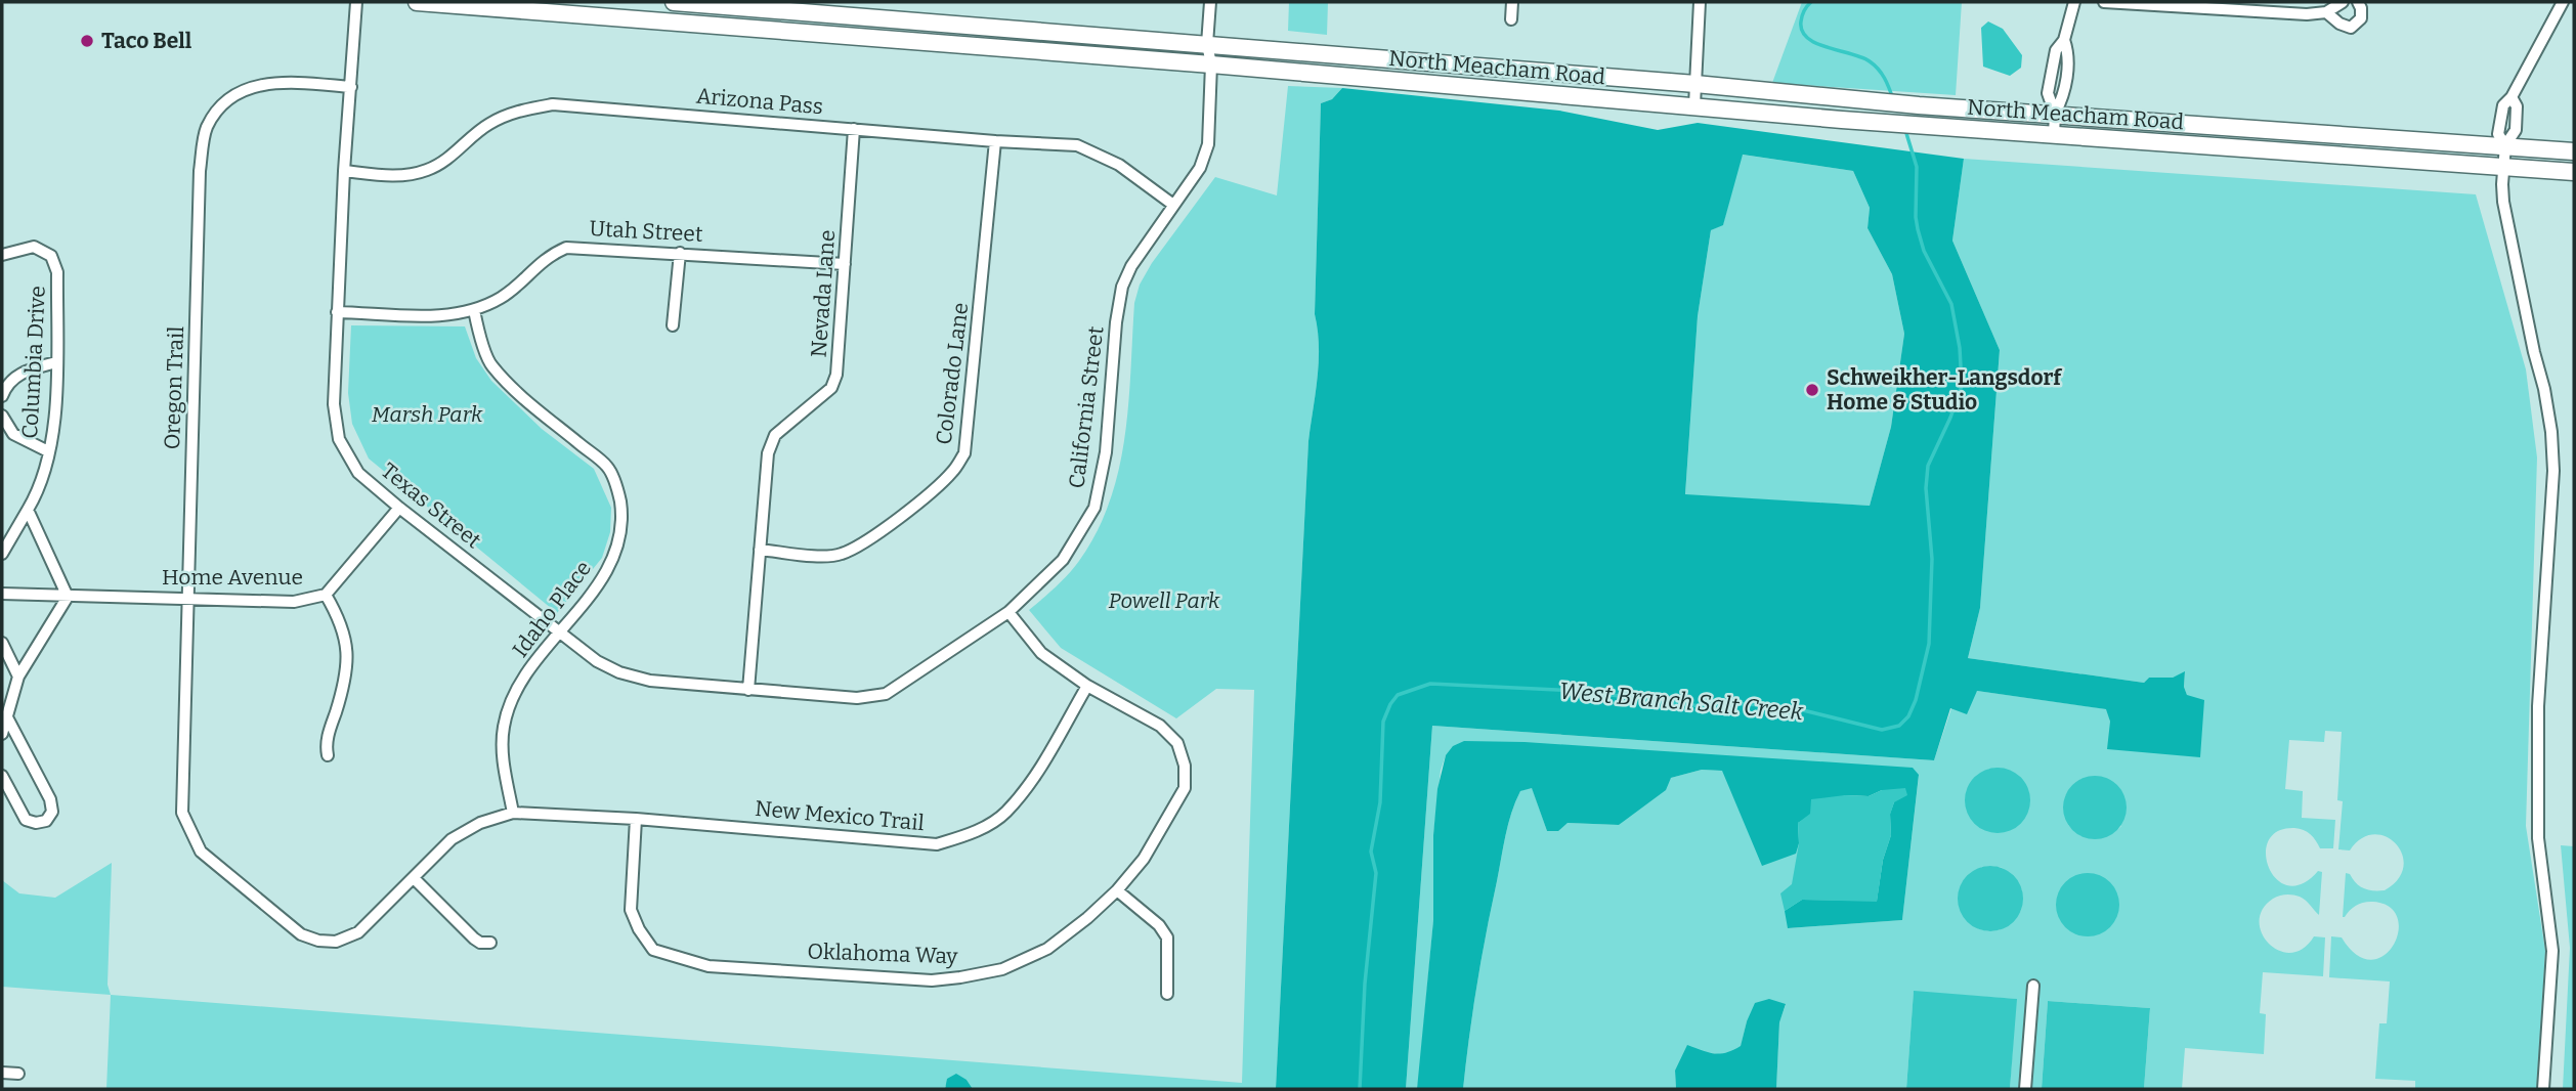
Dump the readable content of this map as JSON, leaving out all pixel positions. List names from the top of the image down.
{
  "streets": {
    "main road": ["North Meacham Road"],
    "street": [
      "Arizona Pass",
      "Utah Street",
      "Nevada Lane",
      "Columbia Drive",
      "Colorado Lane",
      "Oregon Trail",
      "California Street",
      "Texas Street",
      "Home Avenue",
      "Idaho Place",
      "New Mexico Trail",
      "Oklahoma Way"
    ]
  },
  "crossings": [
    ["North Meacham Road", "California Street"],
    ["Arizona Pass", "Nevada Lane"],
    ["Arizona Pass", "Colorado Lane"],
    ["Arizona Pass", "California Street"],
    ["Arizona Pass", "Texas Street"],
    ["Utah Street", "Nevada Lane"],
    ["Utah Street", "Texas Street"],
    ["Utah Street", "Idaho Place"],
    ["Nevada Lane", "Colorado Lane"],
    ["Nevada Lane", "California Street"],
    ["Nevada Lane", "Texas Street"],
    ["Oregon Trail", "Texas Street"],
    ["Oregon Trail", "Home Avenue"],
    ["California Street", "Texas Street"],
    ["Texas Street", "Home Avenue"],
    ["Texas Street", "Idaho Place"],
    ["Idaho Place", "New Mexico Trail"],
    ["New Mexico Trail", "Oklahoma Way"]
  ],
  "water": ["West Branch Salt Creek"],
  "parks": ["Marsh Park", "Powell Park"],
  "places": ["Taco Bell", "Schweikher-Langsdorf Home & Studio"]
}
